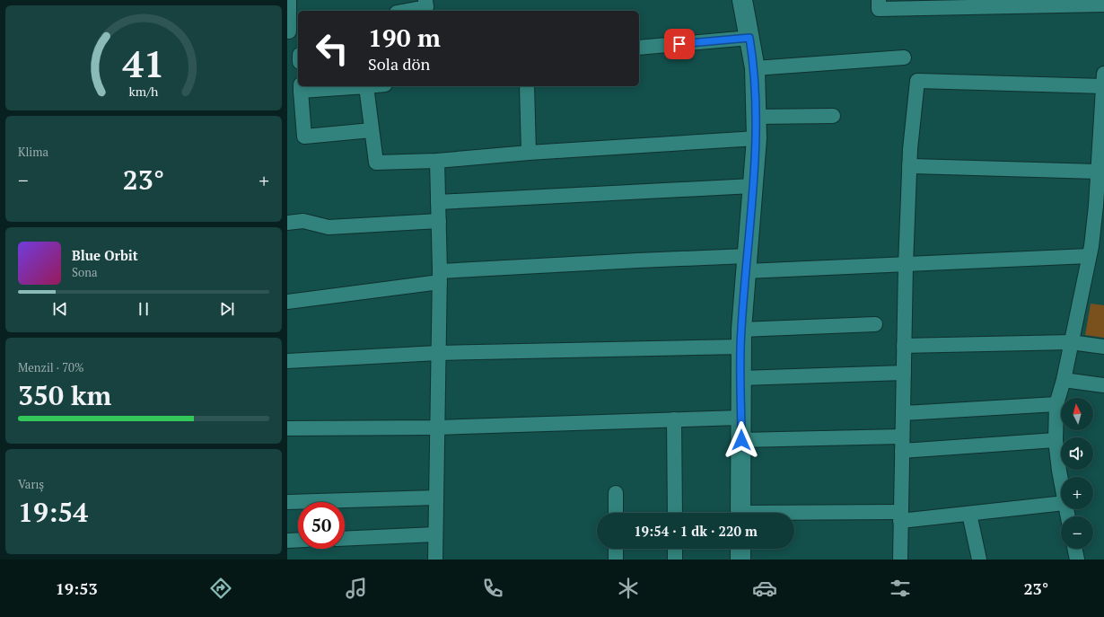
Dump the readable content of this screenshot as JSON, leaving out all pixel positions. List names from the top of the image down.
{
  "north": "top",
  "page": {
    "turn": ["190 m", "Sola dön"],
    "tile": [
      "Klima",
      ["Menzil · 70%", "350 km"],
      ["Varış", "19:54"]
    ],
    "heat": ["−", "23°", "+"],
    "song": ["Blue Orbit", "Sona"],
    "map_buttons": ["+", "−"],
    "limit": "50",
    "trip": "19:54 · 1 dk · 220 m",
    "tabs": ["19:53", "23°"],
    "gauge": ["41", "km/h"]
  }
}
